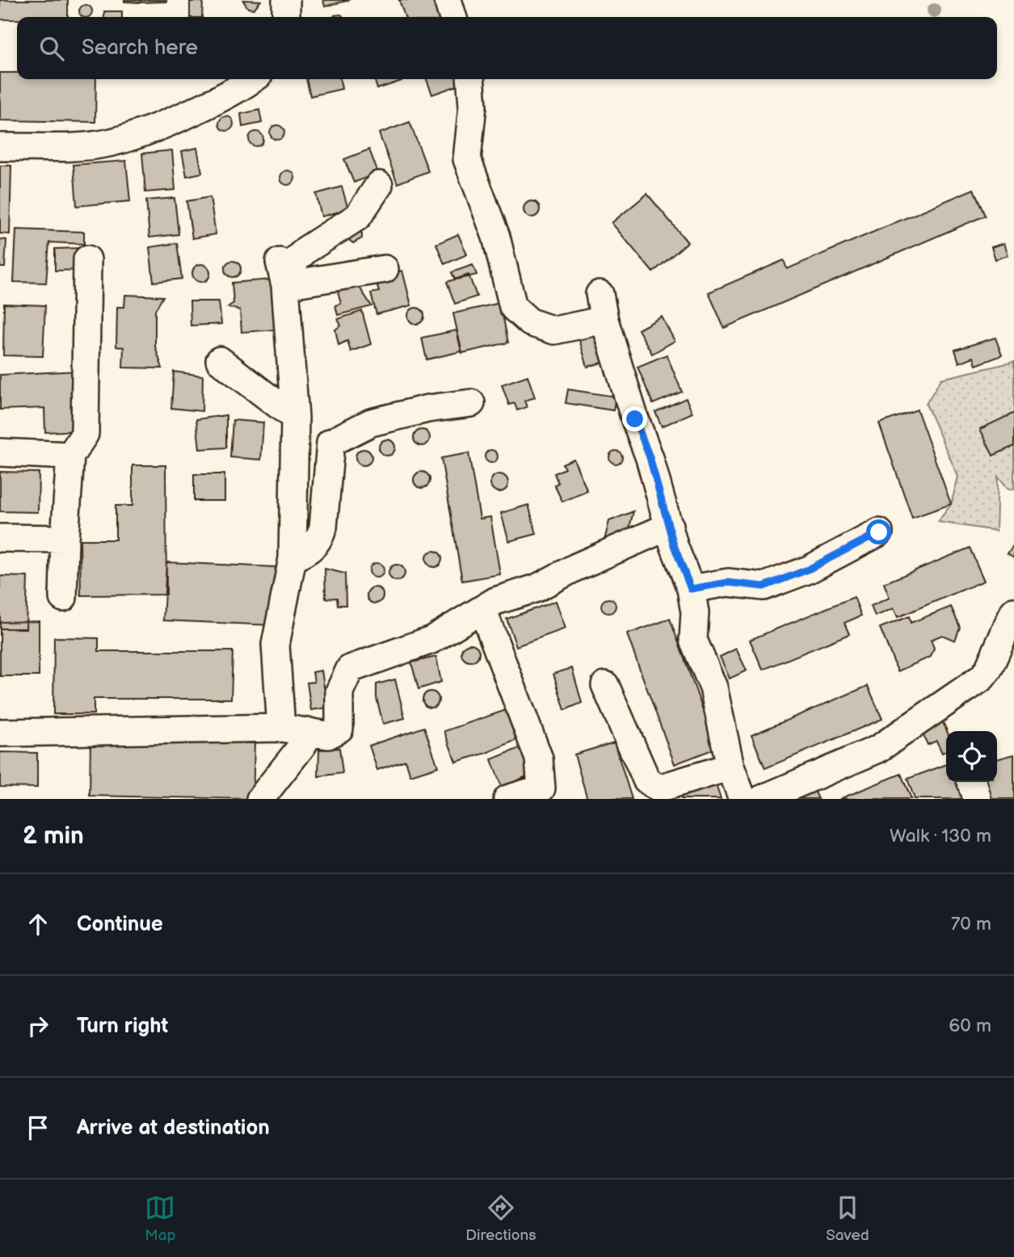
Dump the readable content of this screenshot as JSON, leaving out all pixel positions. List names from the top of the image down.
{
  "page": {
    "search": "Search here",
    "heading": ["2 min", "Walk · 130 m"],
    "list": [
      ["Continue", "70 m"],
      ["Turn right", "60 m"],
      "Arrive at destination"
    ],
    "nav": ["Map", "Directions", "Saved"]
  }
}
